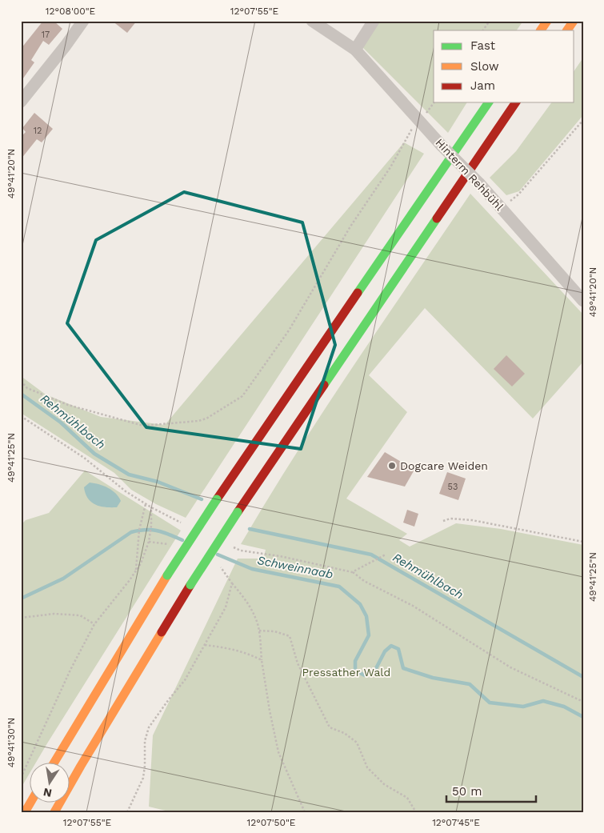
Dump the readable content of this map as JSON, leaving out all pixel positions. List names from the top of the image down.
{
  "streets": {
    "street": ["Hinterm Rehbühl"]
  },
  "water": ["Rehmühlbach", "Schweinnaab"],
  "parks": ["Pressather Wald"],
  "places": ["Dogcare Weiden"],
  "house_numbers": ["17", "12", "53"],
  "legend": ["Fast", "Slow", "Jam"],
  "scale_bar": "50 m",
  "north": "bottom",
  "coordinates": [
    "12°08'00\"E",
    "12°07'55\"E",
    "49°41'20\"N",
    "49°41'25\"N",
    "49°41'30\"N",
    "12°07'50\"E",
    "12°07'45\"E"
  ]
}
